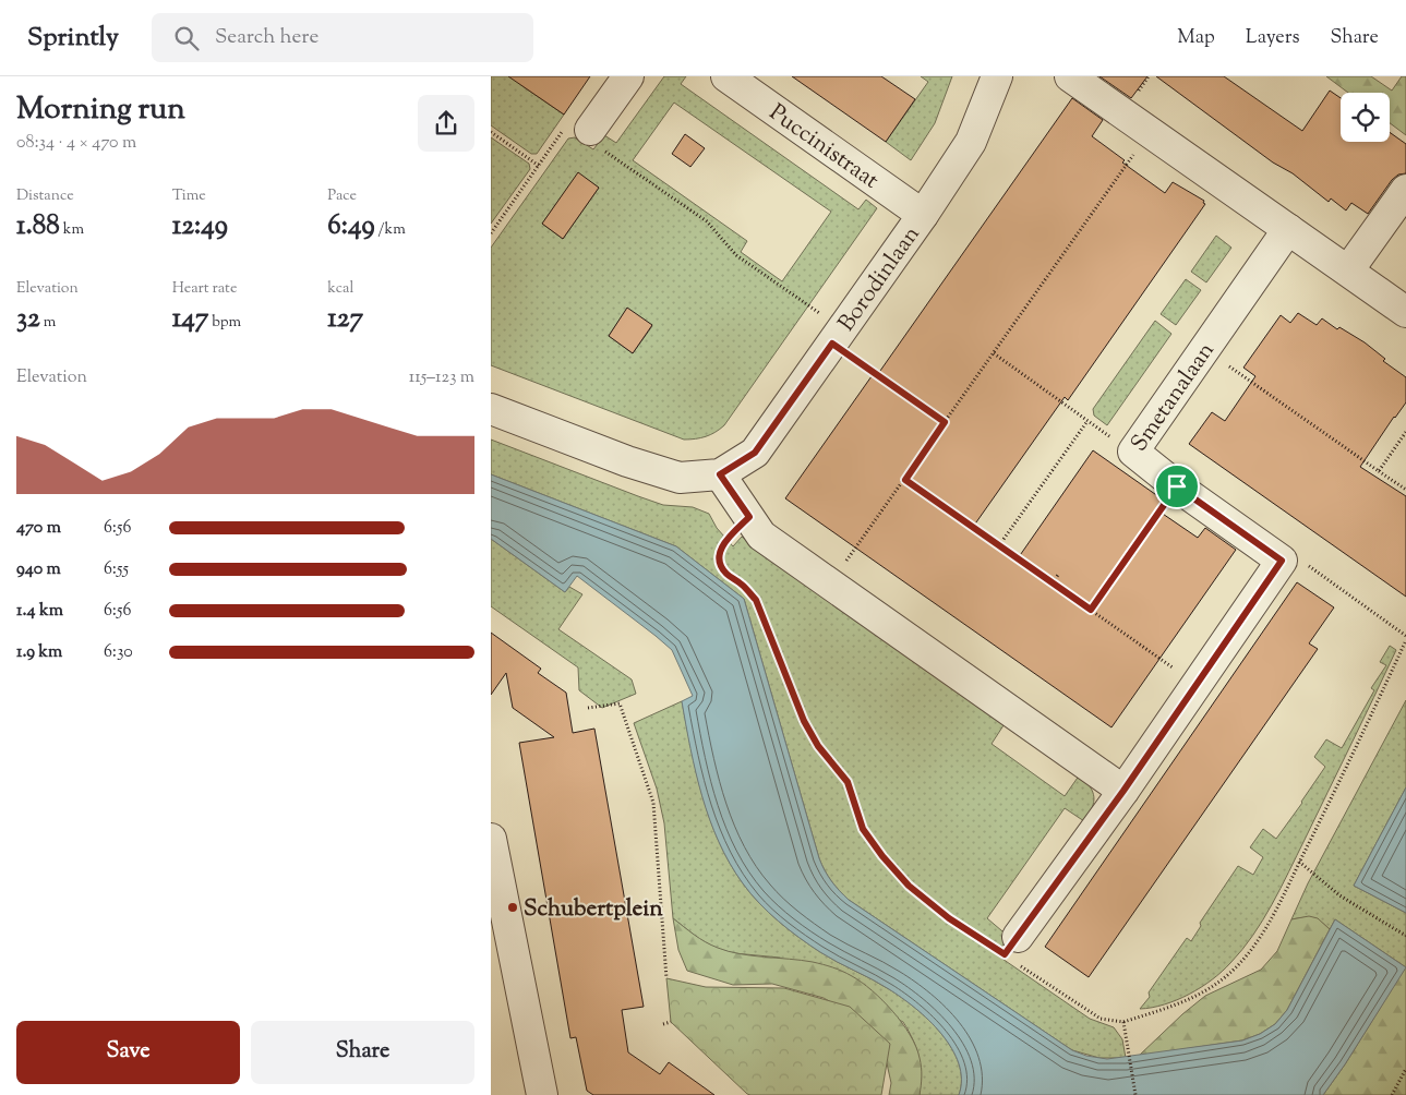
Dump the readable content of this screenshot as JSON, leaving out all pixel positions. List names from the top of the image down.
{
  "streets": {
    "street": ["Puccinistraat", "Borodinlaan", "Smetanalaan"]
  },
  "crossings": [
    ["Puccinistraat", "Borodinlaan"]
  ],
  "places": ["Schubertplein"],
  "page": {
    "header": "Sprintly",
    "search": "Search here",
    "nav": ["Map", "Layers", "Share"],
    "heading": ["Morning run", "08:34 · 4 × 470 m"],
    "stats": [
      ["Distance", "1.88 km"],
      ["Time", "12:49"],
      ["Pace", "6:49 /km"],
      ["Elevation", "32 m"],
      ["Heart rate", "147 bpm"],
      ["kcal", "127"]
    ],
    "chart": ["Elevation", "115–123 m"],
    "list": [
      {
        "name": "470 m",
        "note": "6:56"
      },
      {
        "name": "940 m",
        "note": "6:55"
      },
      {
        "name": "1.4 km",
        "note": "6:56"
      },
      {
        "name": "1.9 km",
        "note": "6:30"
      }
    ],
    "buttons": ["Save", "Share"]
  }
}
